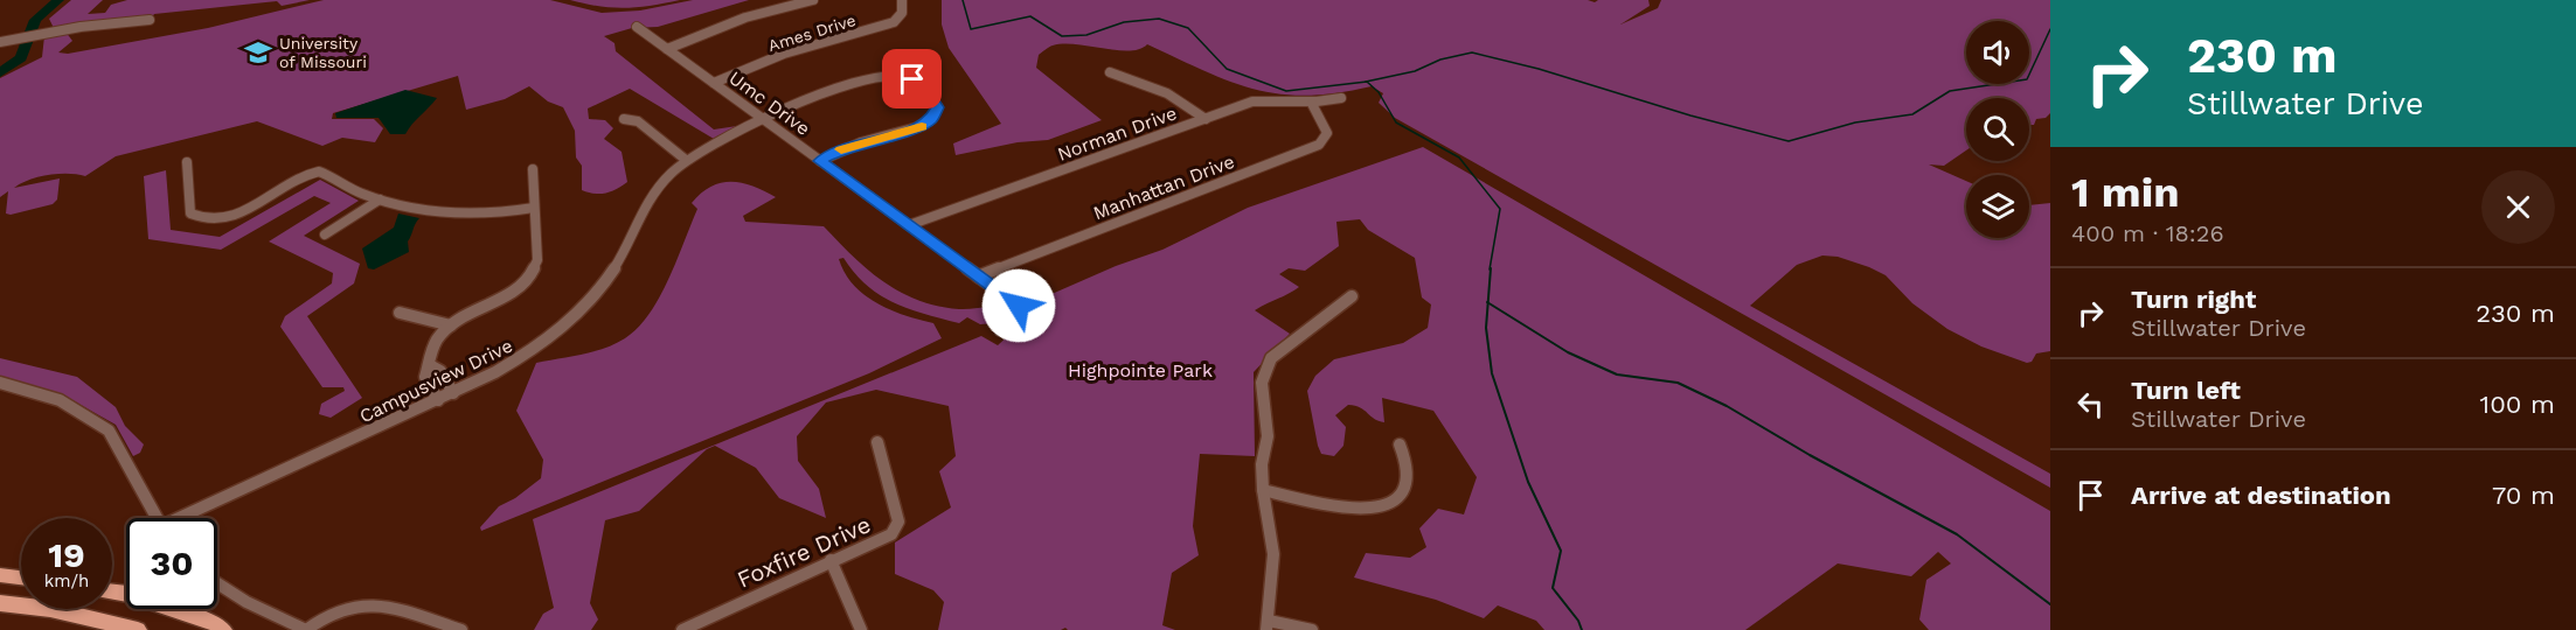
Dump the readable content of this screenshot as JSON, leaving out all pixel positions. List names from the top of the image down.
{
  "streets": {
    "street": [
      "Ames Drive",
      "Umc Drive",
      "Norman Drive",
      "Manhattan Drive",
      "Campusview Drive",
      "Foxfire Drive"
    ]
  },
  "crossings": [
    ["Ames Drive", "Umc Drive"],
    ["Umc Drive", "Norman Drive"],
    ["Umc Drive", "Manhattan Drive"],
    ["Umc Drive", "Campusview Drive"],
    ["Norman Drive", "Manhattan Drive"]
  ],
  "parks": ["Highpointe Park"],
  "places": {
    "school or university": ["University of Missouri"]
  },
  "page": {
    "turn": ["230 m", "Stillwater Drive"],
    "heading": ["1 min", "400 m · 18:26"],
    "list": [
      {
        "name": "Turn right",
        "note": "Stillwater Drive",
        "value": "230 m"
      },
      {
        "name": "Turn left",
        "note": "Stillwater Drive",
        "value": "100 m"
      },
      {
        "name": "Arrive at destination",
        "value": "70 m"
      }
    ],
    "speed": "19 km/h",
    "limit": "30"
  }
}
